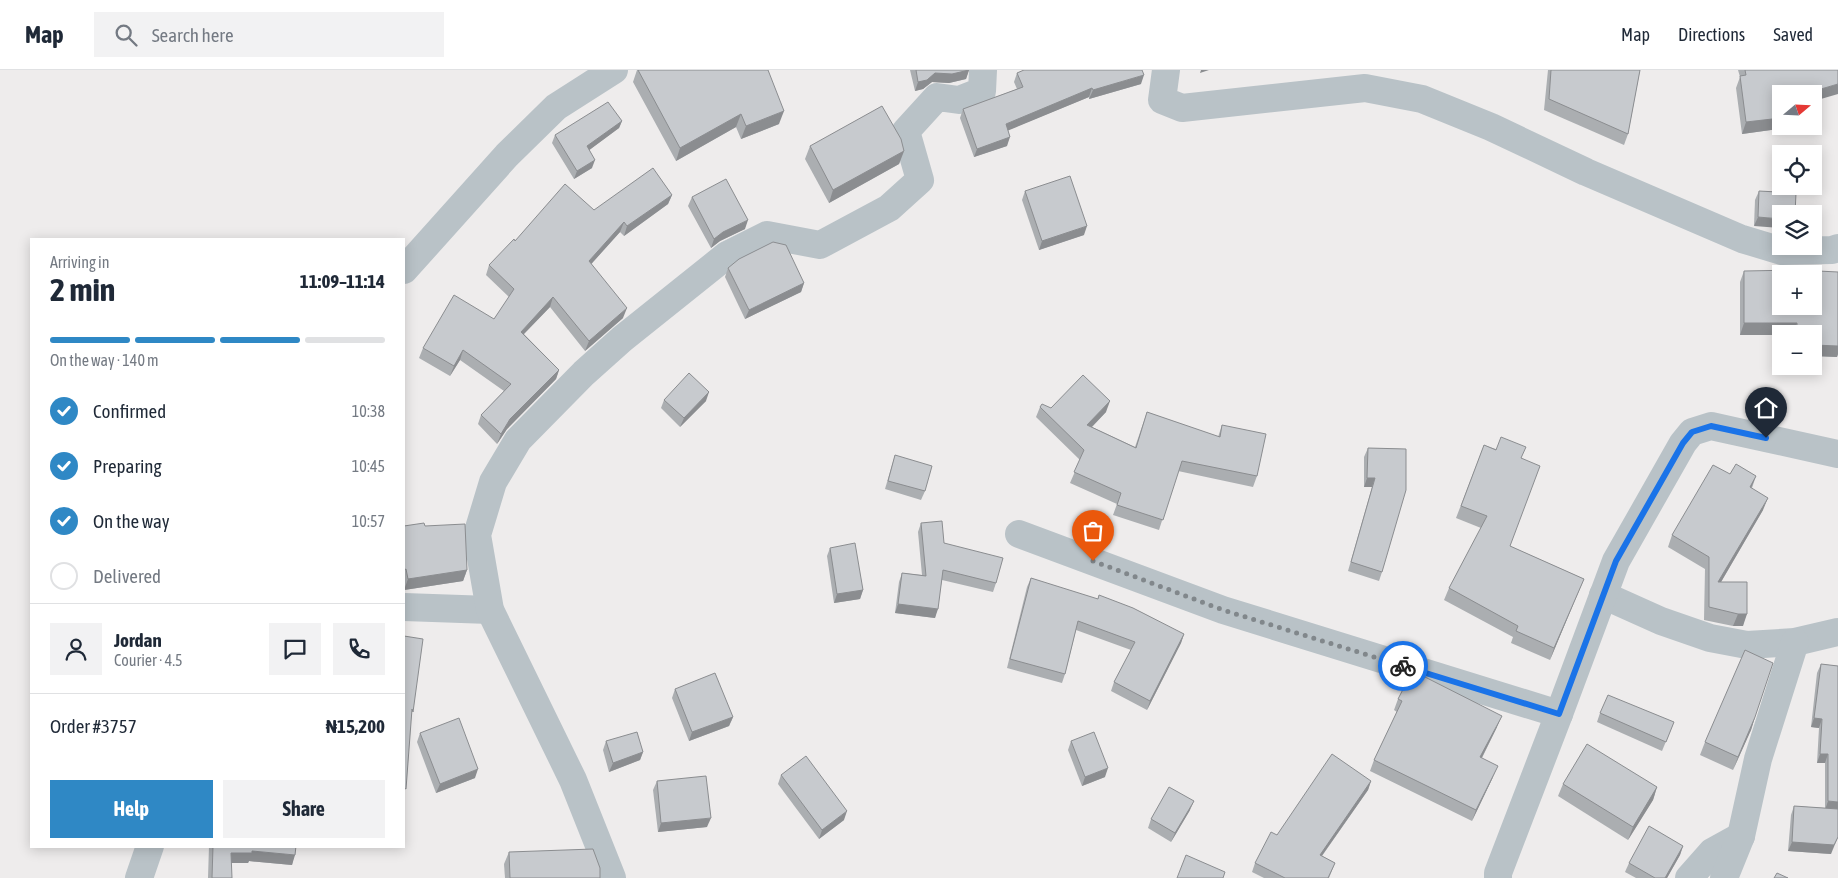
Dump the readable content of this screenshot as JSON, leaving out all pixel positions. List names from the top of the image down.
{
  "north": "right",
  "page": {
    "header": "Map",
    "search": "Search here",
    "nav": ["Map", "Directions", "Saved"],
    "map_buttons": ["+", "−"],
    "heading": ["2 min", "Arriving in", "11:09–11:14"],
    "panel": [
      "Jordan",
      "Courier · 4.5",
      "Order #3757",
      "₦15,200"
    ],
    "bar": "On the way · 140 m",
    "list": [
      ["Confirmed", "10:38"],
      ["Preparing", "10:45"],
      ["On the way", "10:57"],
      "Delivered"
    ],
    "buttons": ["Help", "Share"]
  }
}
